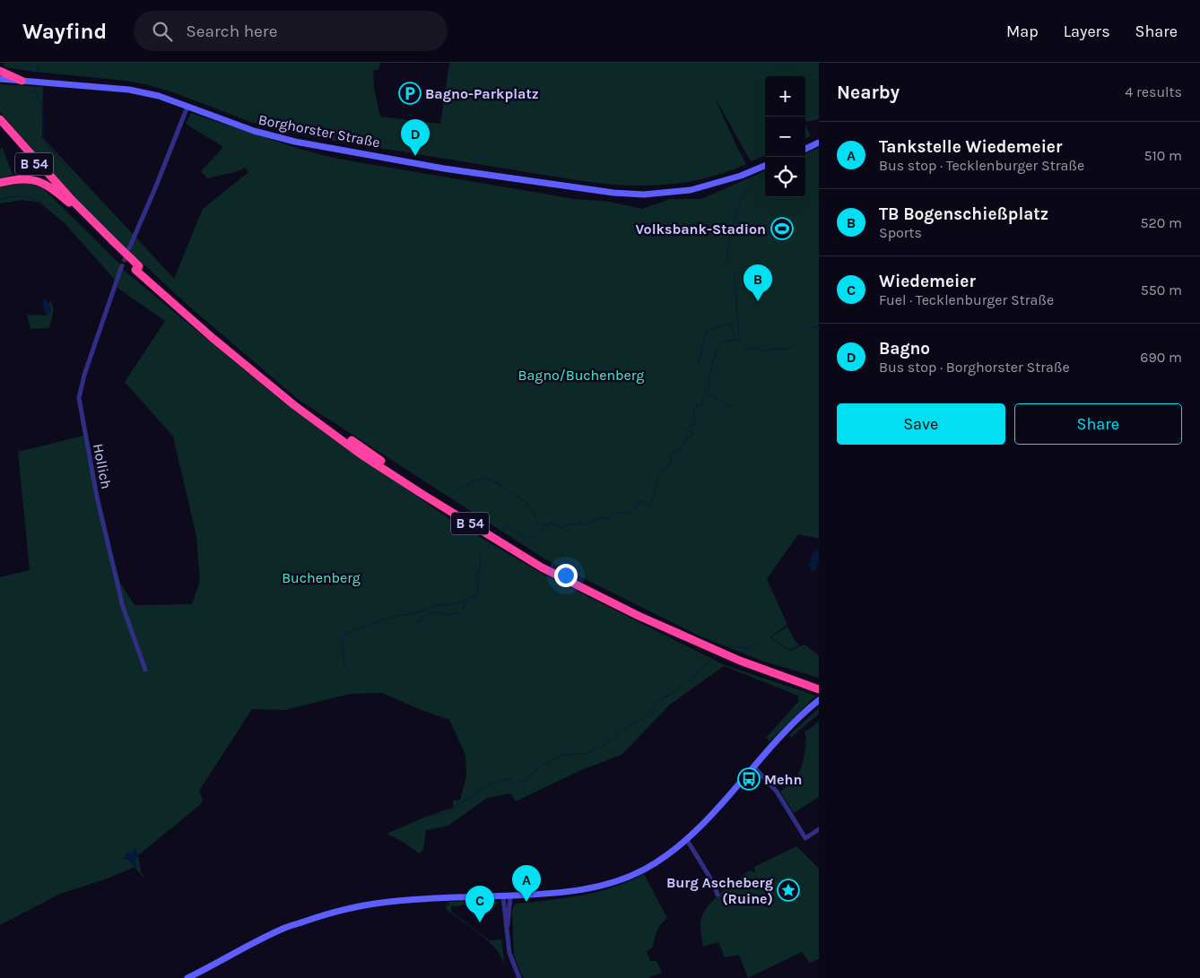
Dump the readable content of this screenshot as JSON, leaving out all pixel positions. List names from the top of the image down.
{
  "streets": {
    "highway": ["B 54"],
    "main road": ["Borghorster Straße"],
    "street": ["Hollich"]
  },
  "parks": ["Bagno/Buchenberg", "Buchenberg"],
  "places": {
    "parking": ["Bagno-Parkplatz"],
    "sports": ["Volksbank-Stadion"],
    "bus stop": ["Mehn"],
    "place": ["Burg Ascheberg (Ruine)"]
  },
  "page": {
    "header": "Wayfind",
    "search": "Search here",
    "nav": ["Map", "Layers", "Share"],
    "heading": ["Nearby", "4 results"],
    "map_buttons": ["+", "−"],
    "pins": [
      "D",
      "B",
      "A",
      "C"
    ],
    "list": [
      {
        "mark": "A",
        "name": "Tankstelle Wiedemeier",
        "note": "Bus stop · Tecklenburger Straße",
        "value": "510 m"
      },
      {
        "mark": "B",
        "name": "TB Bogenschießplatz",
        "note": "Sports",
        "value": "520 m"
      },
      {
        "mark": "C",
        "name": "Wiedemeier",
        "note": "Fuel · Tecklenburger Straße",
        "value": "550 m"
      },
      {
        "mark": "D",
        "name": "Bagno",
        "note": "Bus stop · Borghorster Straße",
        "value": "690 m"
      }
    ],
    "buttons": ["Save", "Share"]
  }
}
